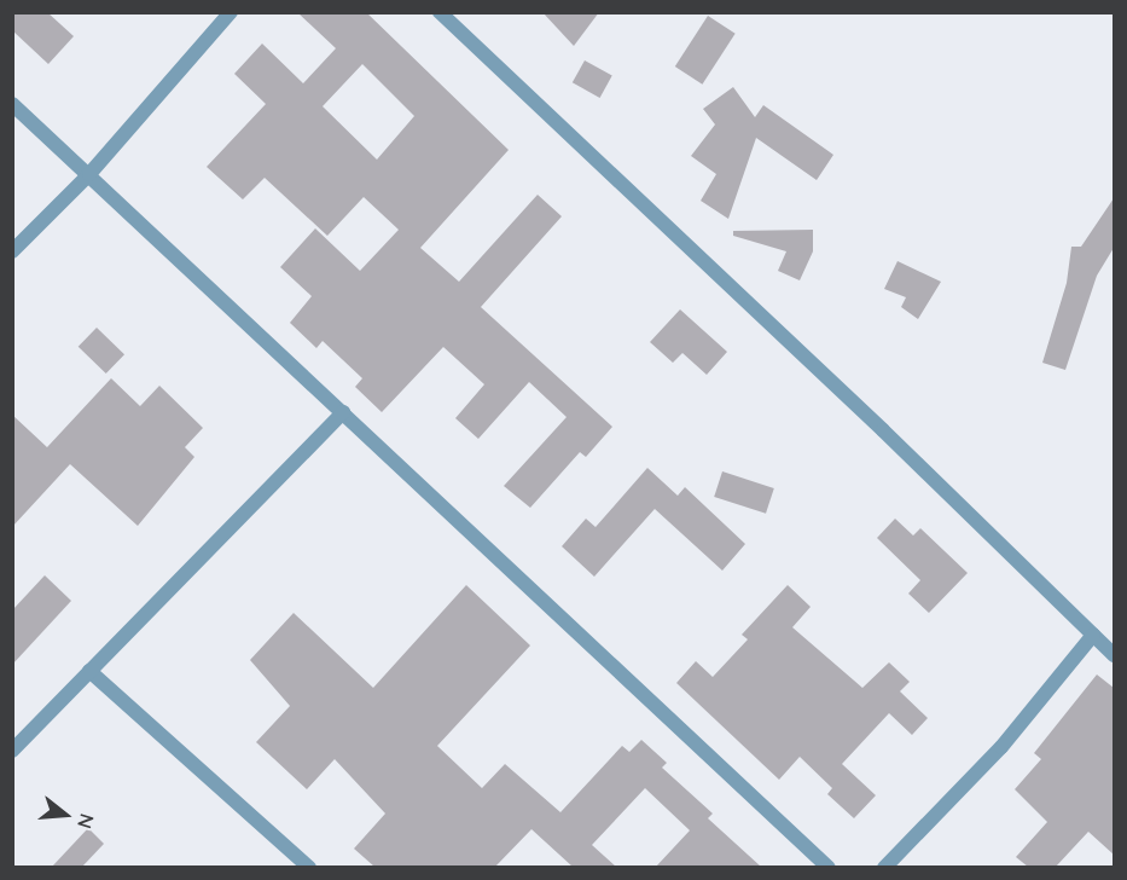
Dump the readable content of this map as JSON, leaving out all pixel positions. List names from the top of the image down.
{
  "north": "right"
}
